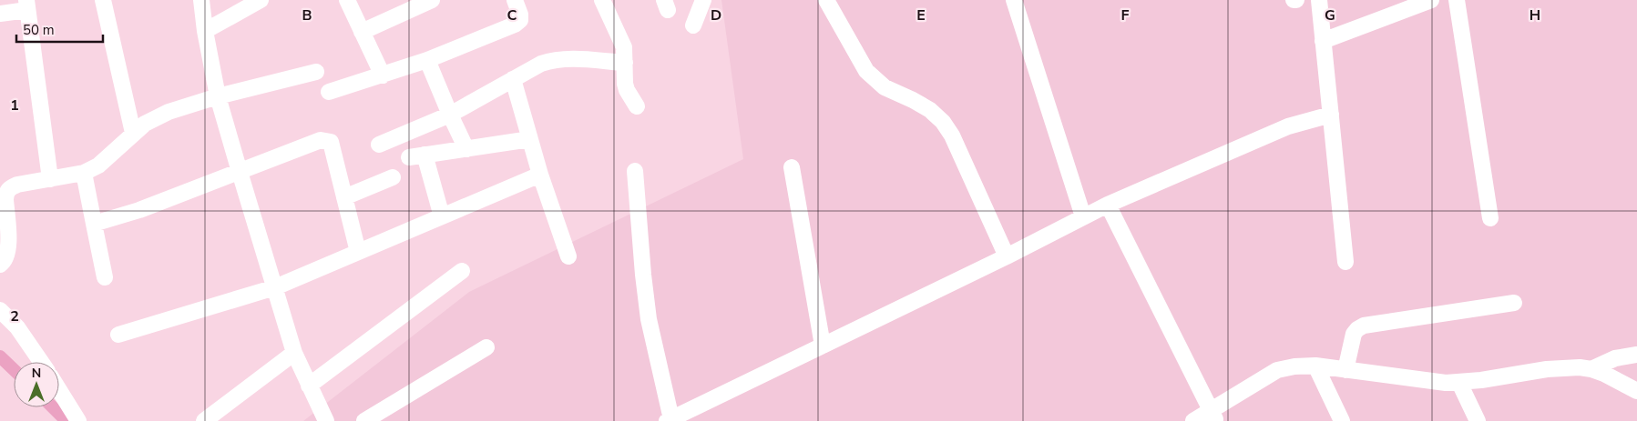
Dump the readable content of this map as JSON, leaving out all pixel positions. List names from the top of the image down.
{
  "scale_bar": "50 m",
  "north": "top",
  "grid": {
    "columns": [
      "B",
      "C",
      "D",
      "E",
      "F",
      "G",
      "H"
    ],
    "rows": ["1", "2"]
  }
}
